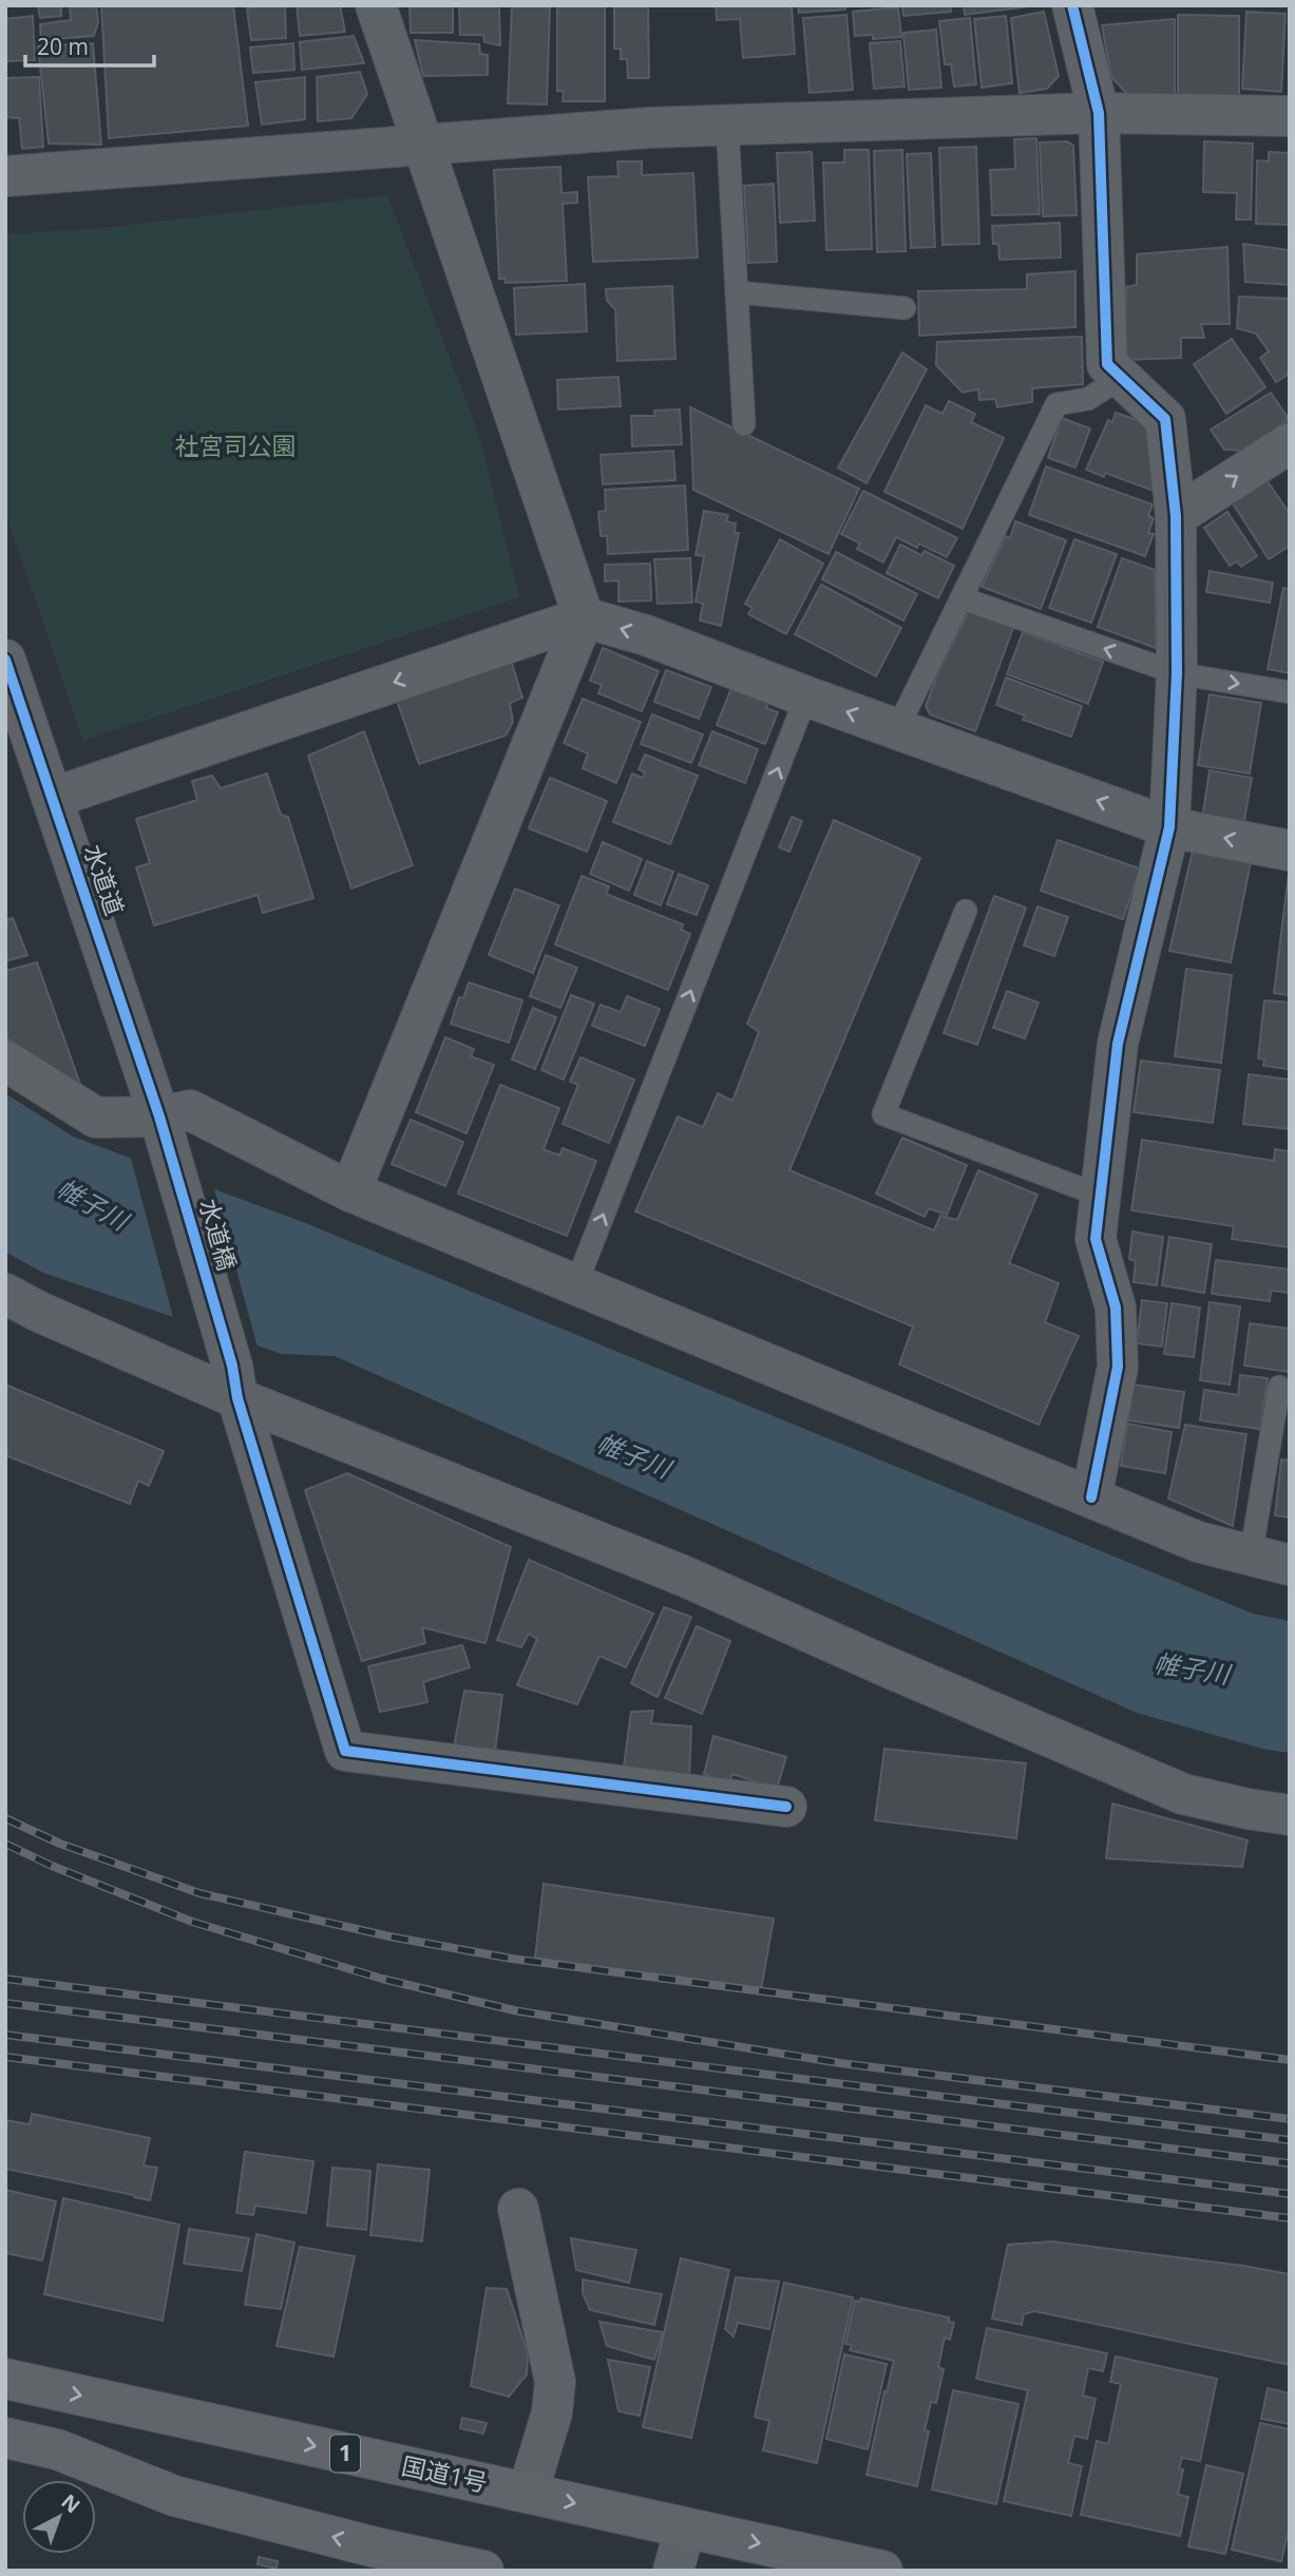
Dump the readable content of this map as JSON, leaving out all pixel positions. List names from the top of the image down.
{
  "streets": {
    "highway": ["1", "国道1号"],
    "street": ["水道道", "水道橋"]
  },
  "crossings": [
    ["水道道", "水道橋"]
  ],
  "water": ["帷子川"],
  "parks": ["社宮司公園"],
  "scale_bar": "20 m",
  "north": "top right"
}
